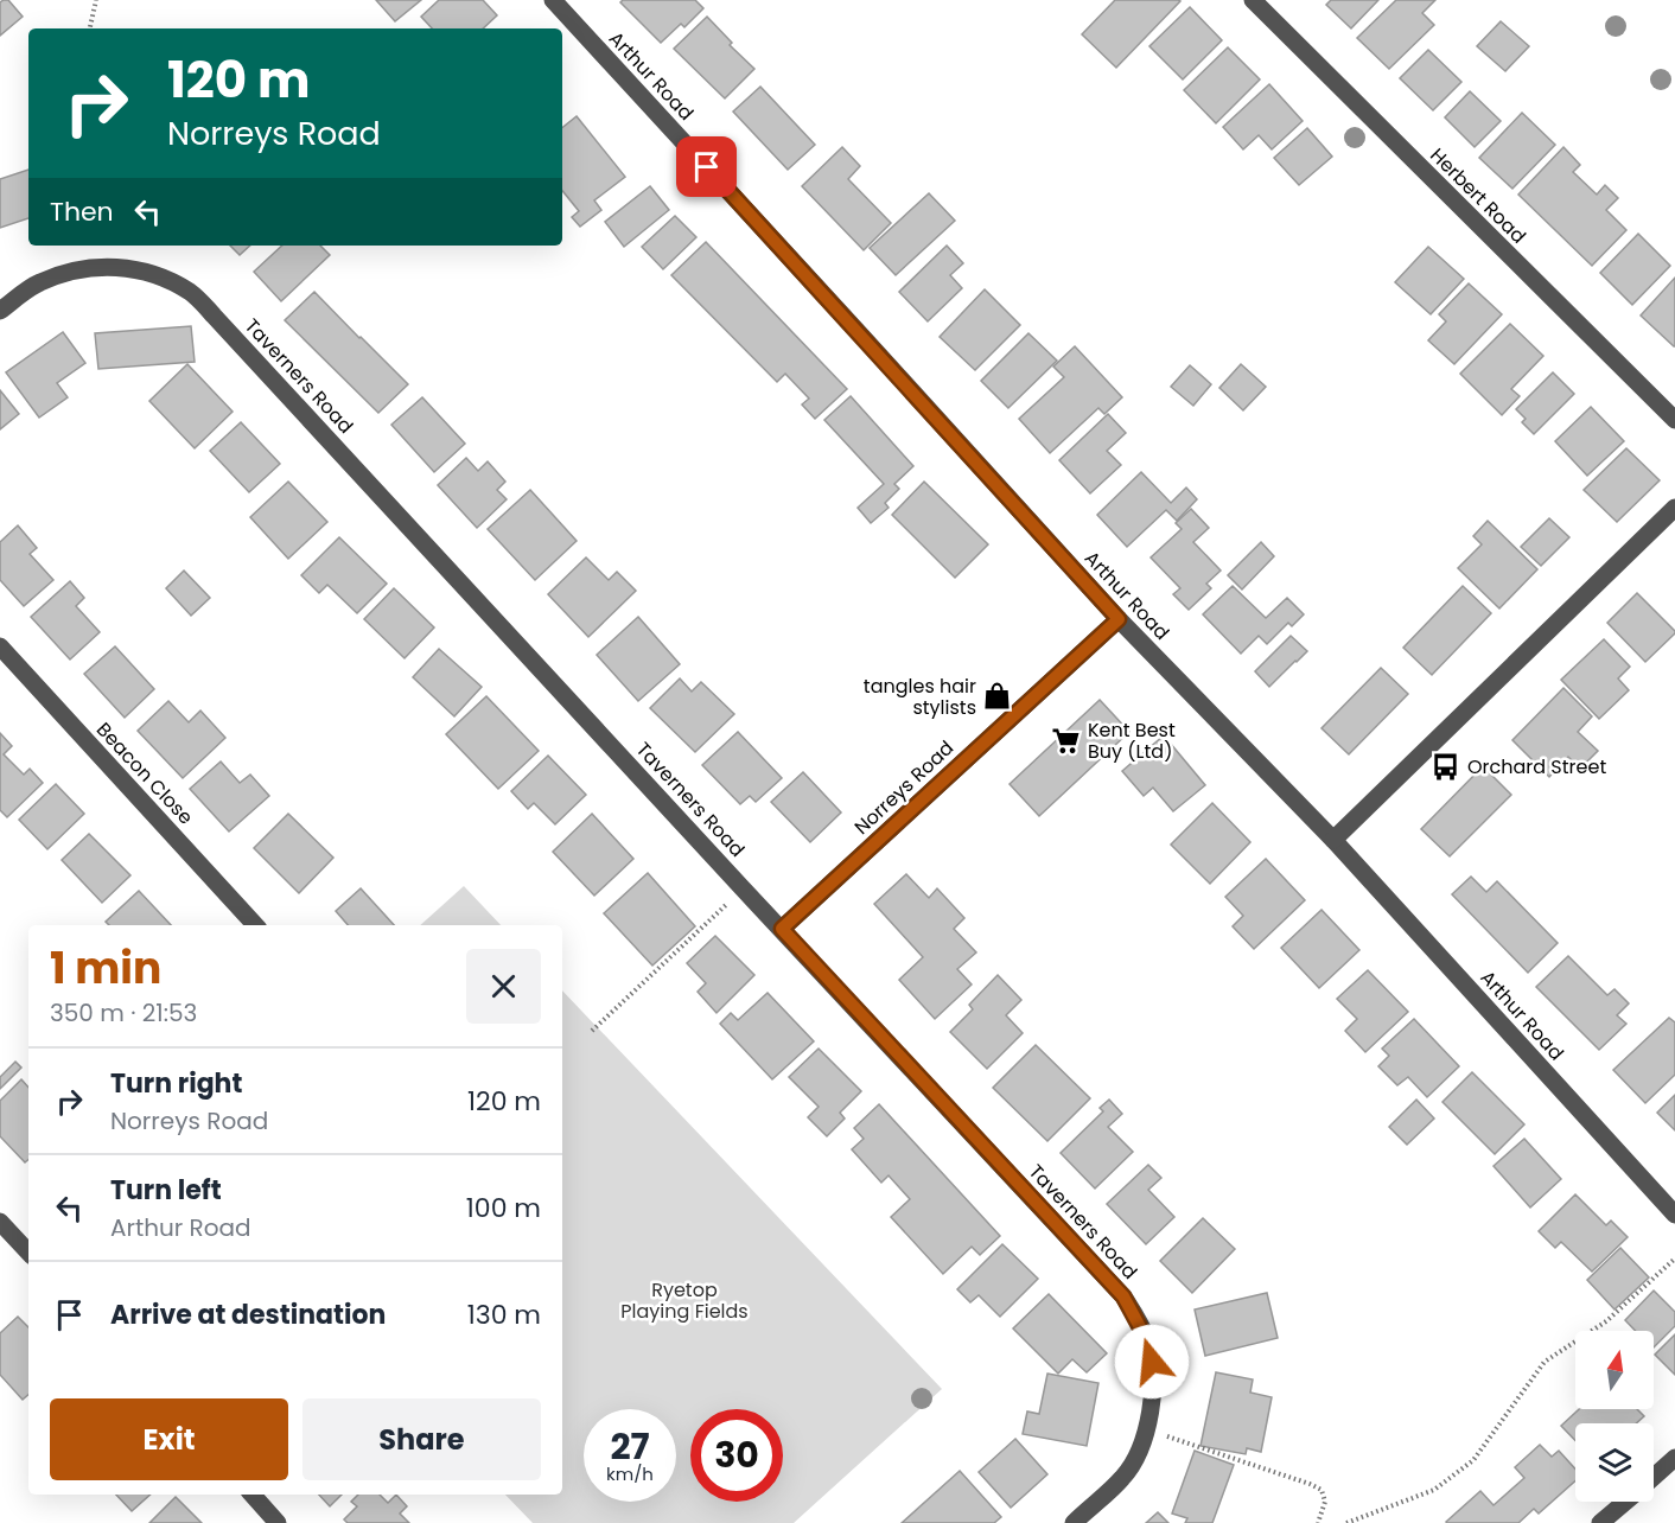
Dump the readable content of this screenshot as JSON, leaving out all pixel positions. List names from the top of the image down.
{
  "streets": {
    "street": [
      "Arthur Road",
      "Herbert Road",
      "Taverners Road",
      "Beacon Close",
      "Norreys Road"
    ]
  },
  "crossings": [
    ["Arthur Road", "Norreys Road"],
    ["Taverners Road", "Norreys Road"]
  ],
  "parks": ["Ryetop Playing Fields"],
  "places": {
    "shop": ["tangles hair stylists"],
    "supermarket": ["Kent Best Buy (Ltd)"],
    "bus stop": ["Orchard Street"]
  },
  "north": "top",
  "page": {
    "turn": ["120 m", "Norreys Road"],
    "then": "Then",
    "heading": ["1 min", "350 m · 21:53"],
    "list": [
      {
        "name": "Turn right",
        "note": "Norreys Road",
        "value": "120 m"
      },
      {
        "name": "Turn left",
        "note": "Arthur Road",
        "value": "100 m"
      },
      {
        "name": "Arrive at destination",
        "value": "130 m"
      }
    ],
    "buttons": ["Exit", "Share"],
    "speed": "27 km/h",
    "limit": "30"
  }
}
